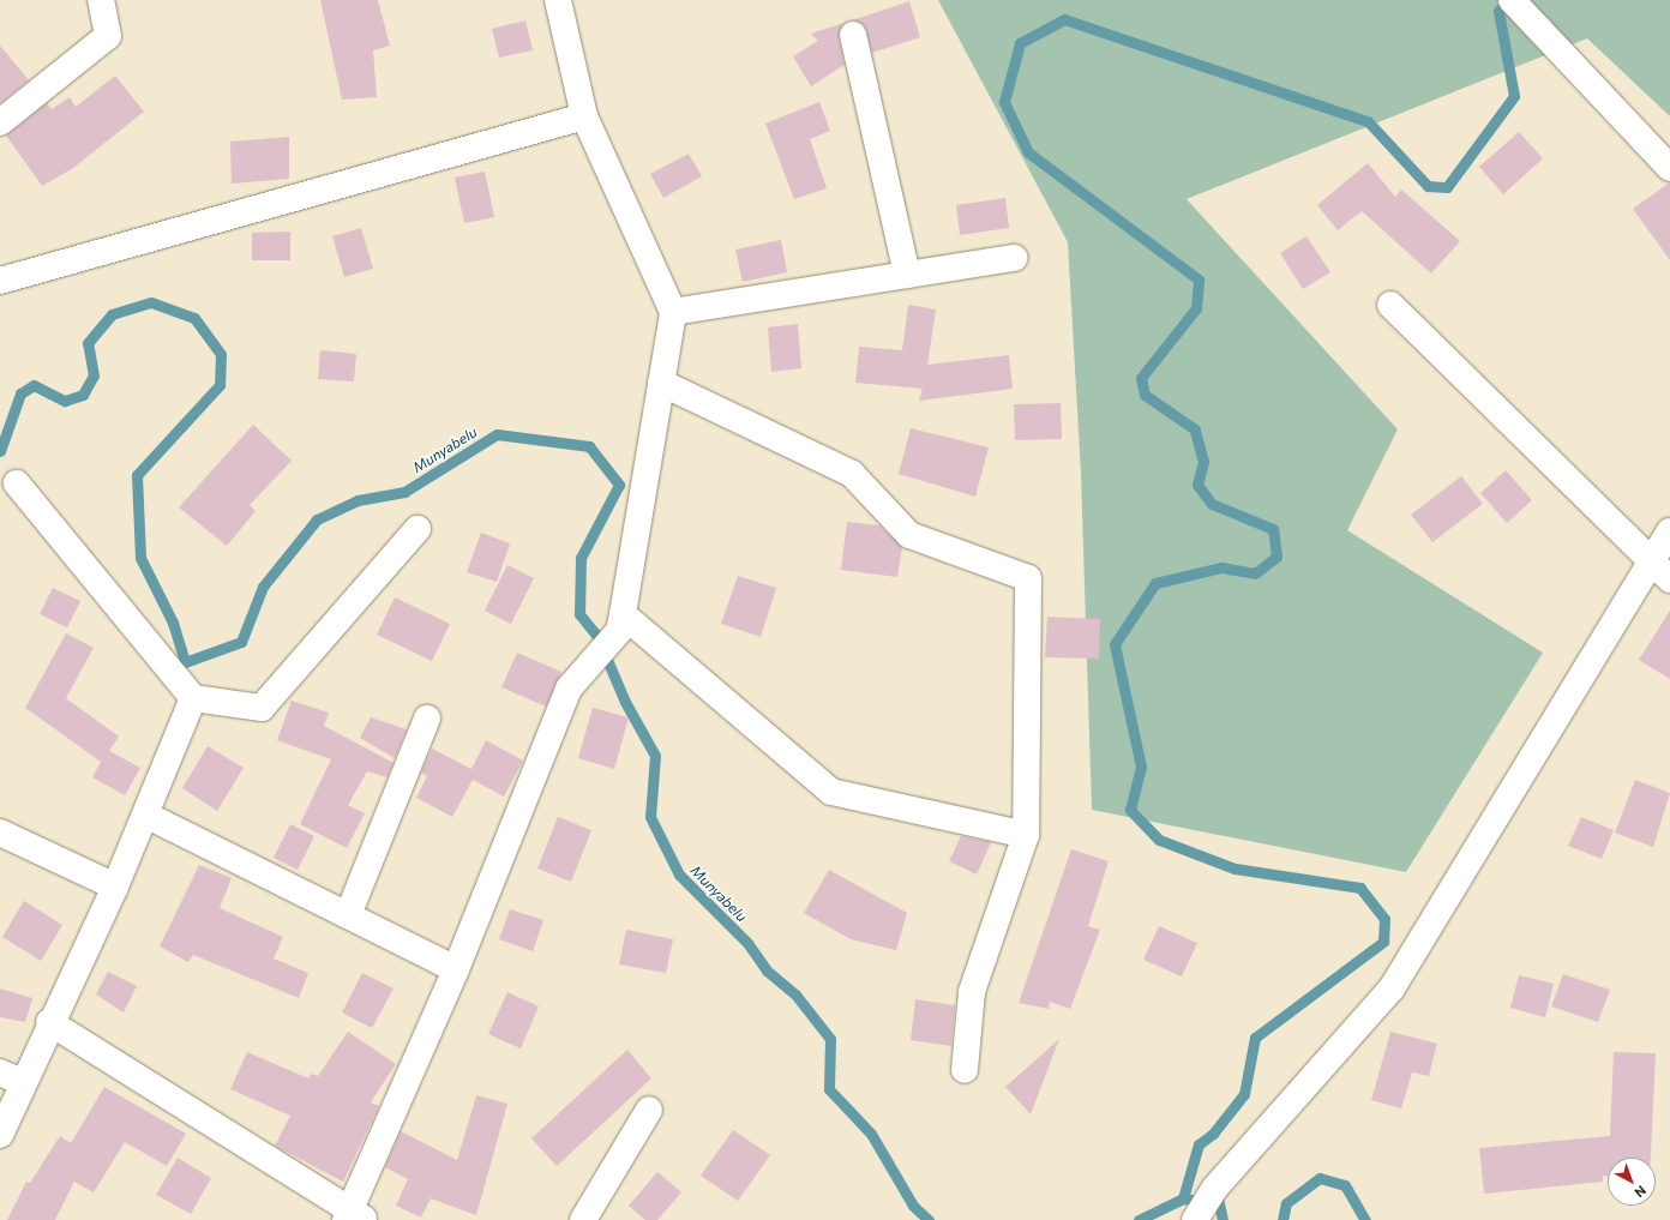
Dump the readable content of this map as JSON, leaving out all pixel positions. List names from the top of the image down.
{
  "water": ["Munyabelu"],
  "north": "bottom right"
}
